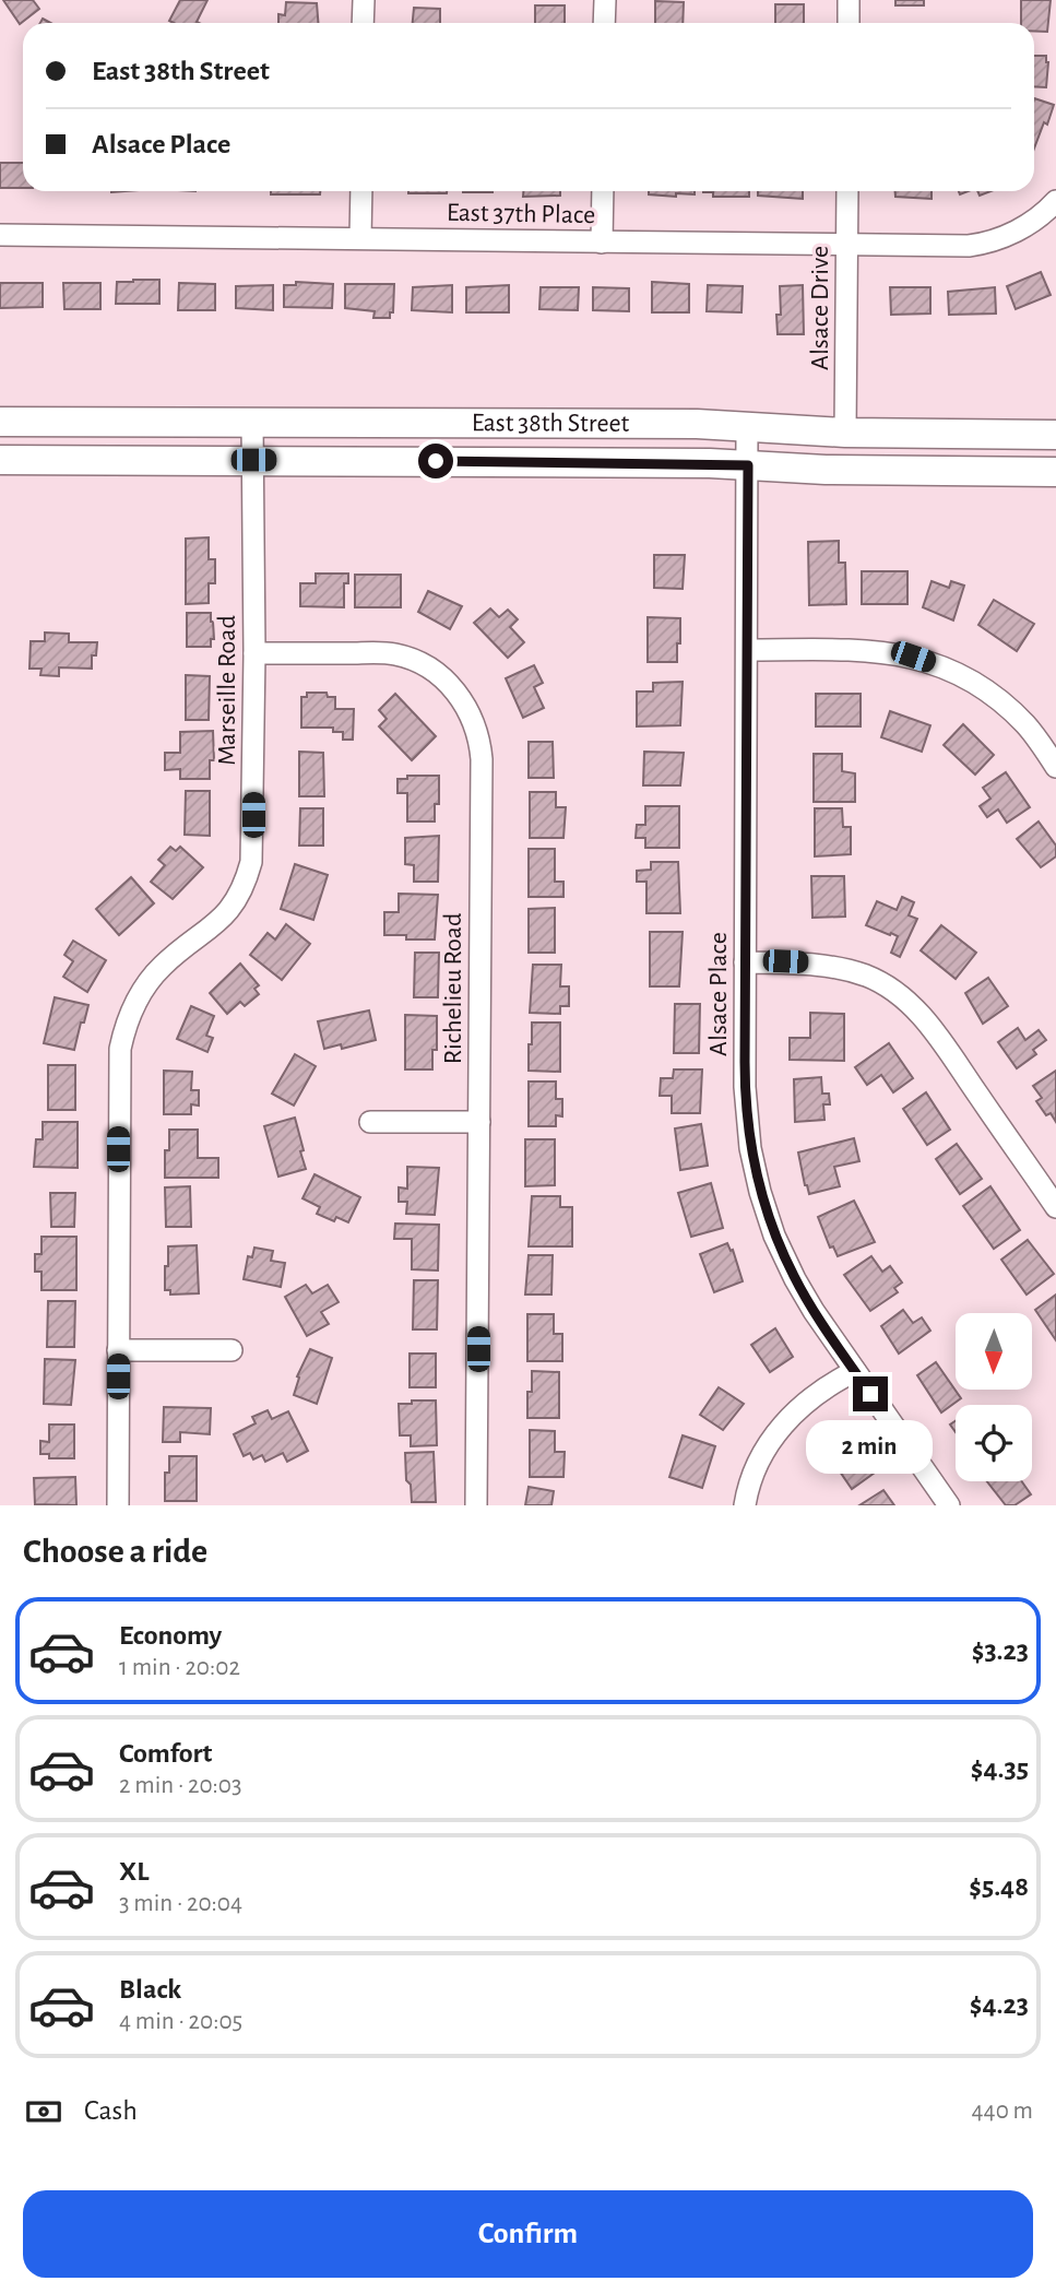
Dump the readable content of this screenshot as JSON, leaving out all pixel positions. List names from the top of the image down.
{
  "streets": {
    "main road": ["East 38th Street"],
    "street": [
      "East 37th Place",
      "Alsace Drive",
      "Marseille Road",
      "Richelieu Road",
      "Alsace Place"
    ]
  },
  "crossings": [
    ["East 37th Place", "Alsace Drive"],
    ["Alsace Drive", "East 38th Street"],
    ["East 38th Street", "Marseille Road"],
    ["East 38th Street", "Alsace Place"],
    ["Marseille Road", "Richelieu Road"]
  ],
  "north": "bottom",
  "page": {
    "banner": ["East 38th Street", "Alsace Place"],
    "bubble": "2 min",
    "heading": "Choose a ride",
    "list": [
      {
        "name": "Economy",
        "note": "1 min · 20:02",
        "value": "$3.23"
      },
      {
        "name": "Comfort",
        "note": "2 min · 20:03",
        "value": "$4.35"
      },
      {
        "name": "XL",
        "note": "3 min · 20:04",
        "value": "$5.48"
      },
      {
        "name": "Black",
        "note": "4 min · 20:05",
        "value": "$4.23"
      }
    ],
    "pay": ["Cash", "440 m"],
    "buttons": "Confirm"
  }
}
